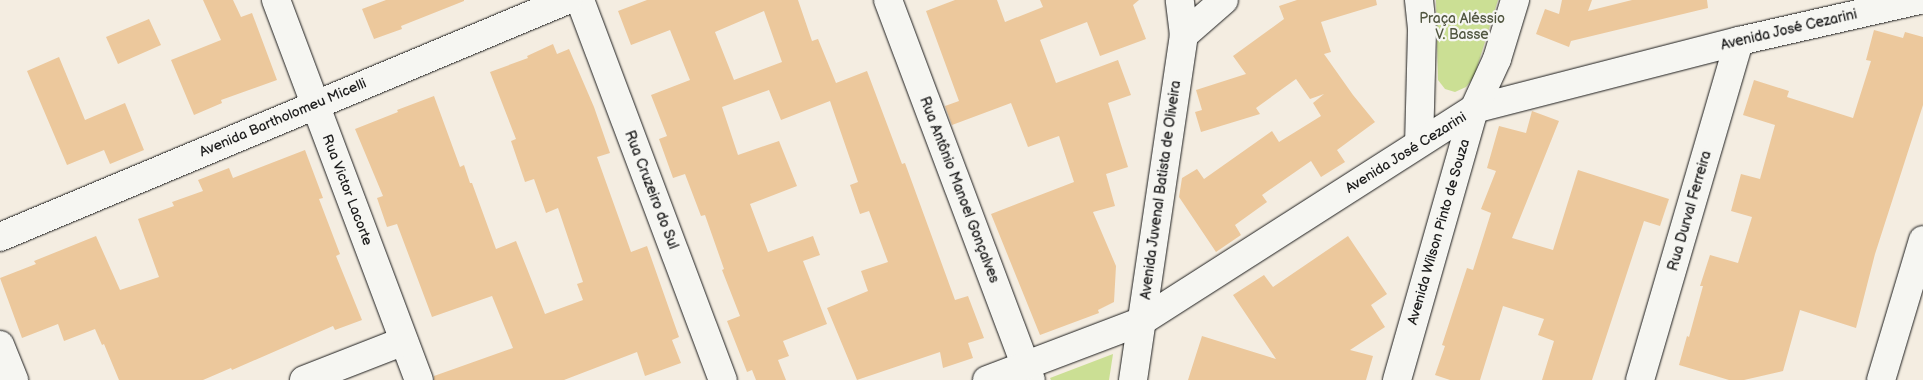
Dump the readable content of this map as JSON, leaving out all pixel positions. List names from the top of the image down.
{
  "streets": {
    "street": [
      "Avenida José Cezarini",
      "Avenida Bartholomeu Micelli",
      "Rua Victor Lacorte",
      "Rua Cruzeiro do Sul",
      "Rua Antônio Manoel Gonçalves",
      "Avenida Juvenal Batista de Oliveira",
      "Rua Durval Ferreira",
      "Avenida Wilson Pinto de Souza"
    ]
  },
  "crossings": [
    ["Avenida José Cezarini", "Rua Antônio Manoel Gonçalves"],
    ["Avenida José Cezarini", "Avenida Juvenal Batista de Oliveira"],
    ["Avenida José Cezarini", "Rua Durval Ferreira"],
    ["Avenida José Cezarini", "Avenida Wilson Pinto de Souza"],
    ["Avenida Bartholomeu Micelli", "Rua Victor Lacorte"]
  ],
  "parks": ["Praça Aléssio V. Basse"]
}
